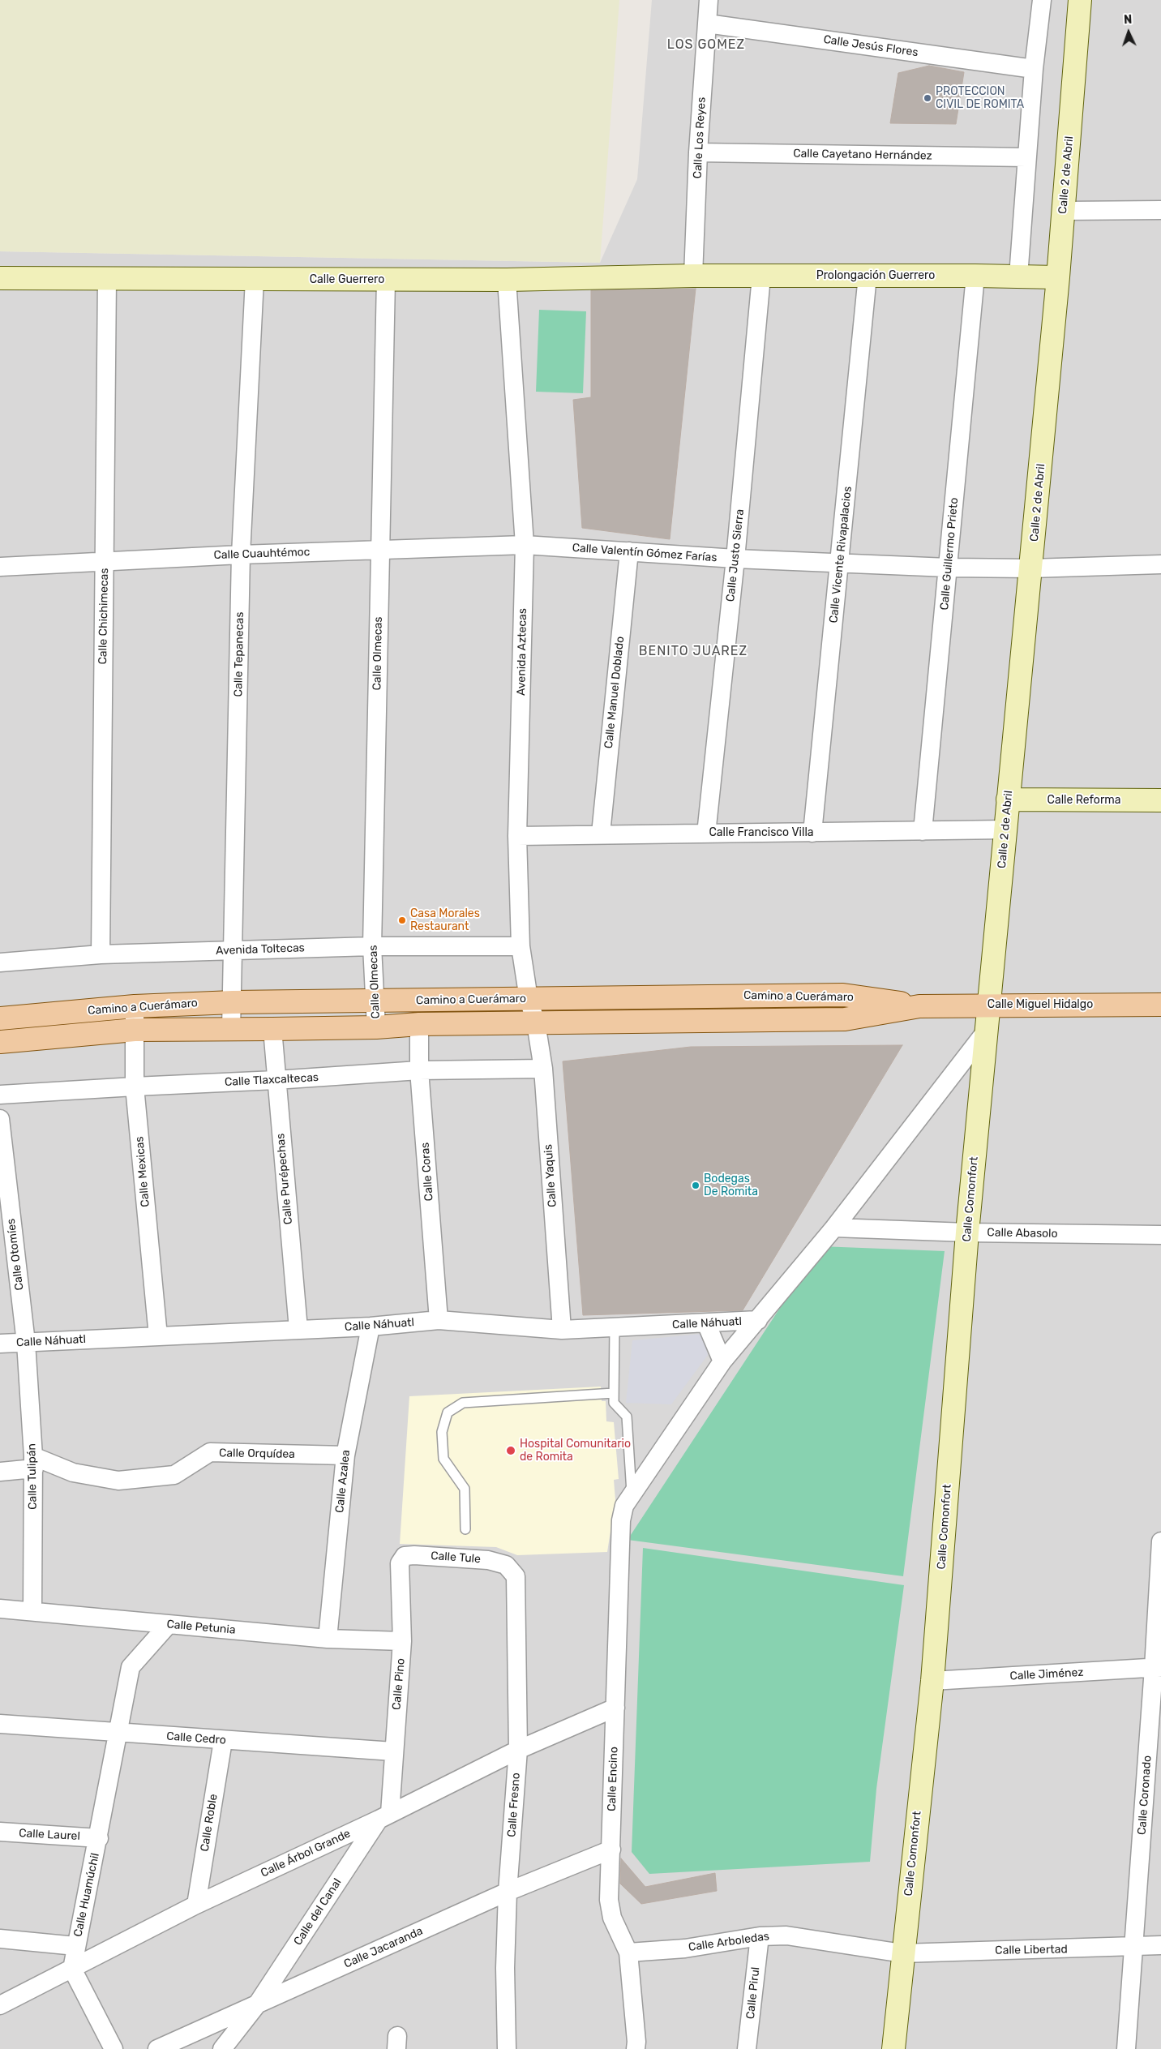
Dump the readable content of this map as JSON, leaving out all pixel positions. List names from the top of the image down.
{
  "streets": {
    "main road": ["Camino a Cuerámaro", "Calle Miguel Hidalgo"],
    "street": [
      "Calle Jesús Flores",
      "Calle Los Reyes",
      "Calle Cayetano Hernández",
      "Calle 2 de Abril",
      "Prolongación Guerrero",
      "Calle Guerrero",
      "Calle Valentín Gómez Farías",
      "Calle Cuauhtémoc",
      "Calle Guillermo Prieto",
      "Calle Vicente Rivapalacios",
      "Calle Justo Sierra",
      "Calle Chichimecas",
      "Avenida Aztecas",
      "Calle Olmecas",
      "Calle Tepanecas",
      "Calle Manuel Doblado",
      "Calle Reforma",
      "Calle Francisco Villa",
      "Avenida Toltecas",
      "Calle Tlaxcaltecas",
      "Calle Mexicas",
      "Calle Coras",
      "Calle Yaquis",
      "Calle Purépechas",
      "Calle Comonfort",
      "Calle Abasolo",
      "Calle Otomíes",
      "Calle Náhuatl",
      "Calle Orquídea",
      "Calle Tulipán",
      "Calle Azalea",
      "Calle Tule",
      "Calle Petunia",
      "Calle Jiménez",
      "Calle Pino",
      "Calle Cedro",
      "Calle Encino",
      "Calle Coronado",
      "Calle Fresno",
      "Calle Roble",
      "Calle Laurel",
      "Calle Árbol Grande",
      "Calle Huamúchil",
      "Calle del Canal",
      "Calle Arboledas",
      "Calle Jacaranda",
      "Calle Libertad",
      "Calle Pirul"
    ]
  },
  "crossings": [
    ["Calle Jesús Flores", "Calle Los Reyes"],
    ["Calle Los Reyes", "Calle Cayetano Hernández"],
    ["Calle Los Reyes", "Prolongación Guerrero"],
    ["Calle Los Reyes", "Calle Guerrero"],
    ["Calle 2 de Abril", "Prolongación Guerrero"],
    ["Calle 2 de Abril", "Calle Valentín Gómez Farías"],
    ["Calle 2 de Abril", "Calle Reforma"],
    ["Calle 2 de Abril", "Calle Francisco Villa"],
    ["Calle 2 de Abril", "Calle Miguel Hidalgo"],
    ["Calle 2 de Abril", "Calle Comonfort"],
    ["Prolongación Guerrero", "Calle Guerrero"],
    ["Prolongación Guerrero", "Calle Guillermo Prieto"],
    ["Prolongación Guerrero", "Calle Vicente Rivapalacios"],
    ["Prolongación Guerrero", "Calle Justo Sierra"],
    ["Calle Guerrero", "Calle Chichimecas"],
    ["Calle Guerrero", "Avenida Aztecas"],
    ["Calle Guerrero", "Calle Olmecas"],
    ["Calle Guerrero", "Calle Tepanecas"],
    ["Calle Valentín Gómez Farías", "Calle Cuauhtémoc"],
    ["Calle Valentín Gómez Farías", "Calle Guillermo Prieto"],
    ["Calle Valentín Gómez Farías", "Calle Vicente Rivapalacios"],
    ["Calle Valentín Gómez Farías", "Calle Justo Sierra"],
    ["Calle Valentín Gómez Farías", "Avenida Aztecas"],
    ["Calle Valentín Gómez Farías", "Calle Manuel Doblado"],
    ["Calle Cuauhtémoc", "Calle Chichimecas"],
    ["Calle Cuauhtémoc", "Avenida Aztecas"],
    ["Calle Cuauhtémoc", "Calle Olmecas"],
    ["Calle Cuauhtémoc", "Calle Tepanecas"],
    ["Calle Guillermo Prieto", "Calle Francisco Villa"],
    ["Calle Vicente Rivapalacios", "Calle Francisco Villa"],
    ["Calle Justo Sierra", "Calle Francisco Villa"],
    ["Calle Chichimecas", "Avenida Toltecas"],
    ["Avenida Aztecas", "Calle Francisco Villa"],
    ["Avenida Aztecas", "Avenida Toltecas"],
    ["Avenida Aztecas", "Camino a Cuerámaro"],
    ["Avenida Aztecas", "Calle Yaquis"],
    ["Calle Olmecas", "Avenida Toltecas"],
    ["Calle Olmecas", "Camino a Cuerámaro"],
    ["Calle Tepanecas", "Avenida Toltecas"],
    ["Calle Tepanecas", "Camino a Cuerámaro"],
    ["Calle Manuel Doblado", "Calle Francisco Villa"],
    ["Camino a Cuerámaro", "Calle Miguel Hidalgo"],
    ["Camino a Cuerámaro", "Calle Mexicas"],
    ["Camino a Cuerámaro", "Calle Coras"],
    ["Camino a Cuerámaro", "Calle Yaquis"],
    ["Camino a Cuerámaro", "Calle Purépechas"],
    ["Calle Miguel Hidalgo", "Calle Comonfort"],
    ["Calle Tlaxcaltecas", "Calle Mexicas"],
    ["Calle Tlaxcaltecas", "Calle Coras"],
    ["Calle Tlaxcaltecas", "Calle Yaquis"],
    ["Calle Tlaxcaltecas", "Calle Purépechas"],
    ["Calle Mexicas", "Calle Náhuatl"],
    ["Calle Coras", "Calle Náhuatl"],
    ["Calle Yaquis", "Calle Náhuatl"],
    ["Calle Purépechas", "Calle Náhuatl"],
    ["Calle Comonfort", "Calle Abasolo"],
    ["Calle Comonfort", "Calle Jiménez"],
    ["Calle Comonfort", "Calle Arboledas"],
    ["Calle Comonfort", "Calle Libertad"],
    ["Calle Otomíes", "Calle Náhuatl"],
    ["Calle Otomíes", "Calle Tulipán"],
    ["Calle Náhuatl", "Calle Tulipán"],
    ["Calle Náhuatl", "Calle Azalea"],
    ["Calle Náhuatl", "Calle Encino"],
    ["Calle Orquídea", "Calle Tulipán"],
    ["Calle Orquídea", "Calle Azalea"],
    ["Calle Tulipán", "Calle Petunia"],
    ["Calle Azalea", "Calle Petunia"],
    ["Calle Tule", "Calle Pino"],
    ["Calle Tule", "Calle Fresno"],
    ["Calle Petunia", "Calle Pino"],
    ["Calle Petunia", "Calle Huamúchil"],
    ["Calle Jiménez", "Calle Coronado"],
    ["Calle Pino", "Calle Cedro"],
    ["Calle Pino", "Calle Árbol Grande"],
    ["Calle Pino", "Calle del Canal"],
    ["Calle Cedro", "Calle Roble"],
    ["Calle Cedro", "Calle Huamúchil"],
    ["Calle Encino", "Calle Árbol Grande"],
    ["Calle Encino", "Calle Arboledas"],
    ["Calle Encino", "Calle Jacaranda"],
    ["Calle Coronado", "Calle Libertad"],
    ["Calle Fresno", "Calle Árbol Grande"],
    ["Calle Fresno", "Calle Jacaranda"],
    ["Calle Roble", "Calle Árbol Grande"],
    ["Calle Laurel", "Calle Huamúchil"],
    ["Calle Árbol Grande", "Calle Huamúchil"],
    ["Calle Árbol Grande", "Calle del Canal"],
    ["Calle del Canal", "Calle Jacaranda"],
    ["Calle Arboledas", "Calle Libertad"],
    ["Calle Arboledas", "Calle Pirul"]
  ],
  "districts": ["LOS GOMEZ", "BENITO JUAREZ"],
  "places": [
    "PROTECCION CIVIL DE ROMITA",
    "Casa Morales Restaurant",
    "Bodegas De Romita",
    "Hospital Comunitario de Romita"
  ],
  "north": "top"
}
